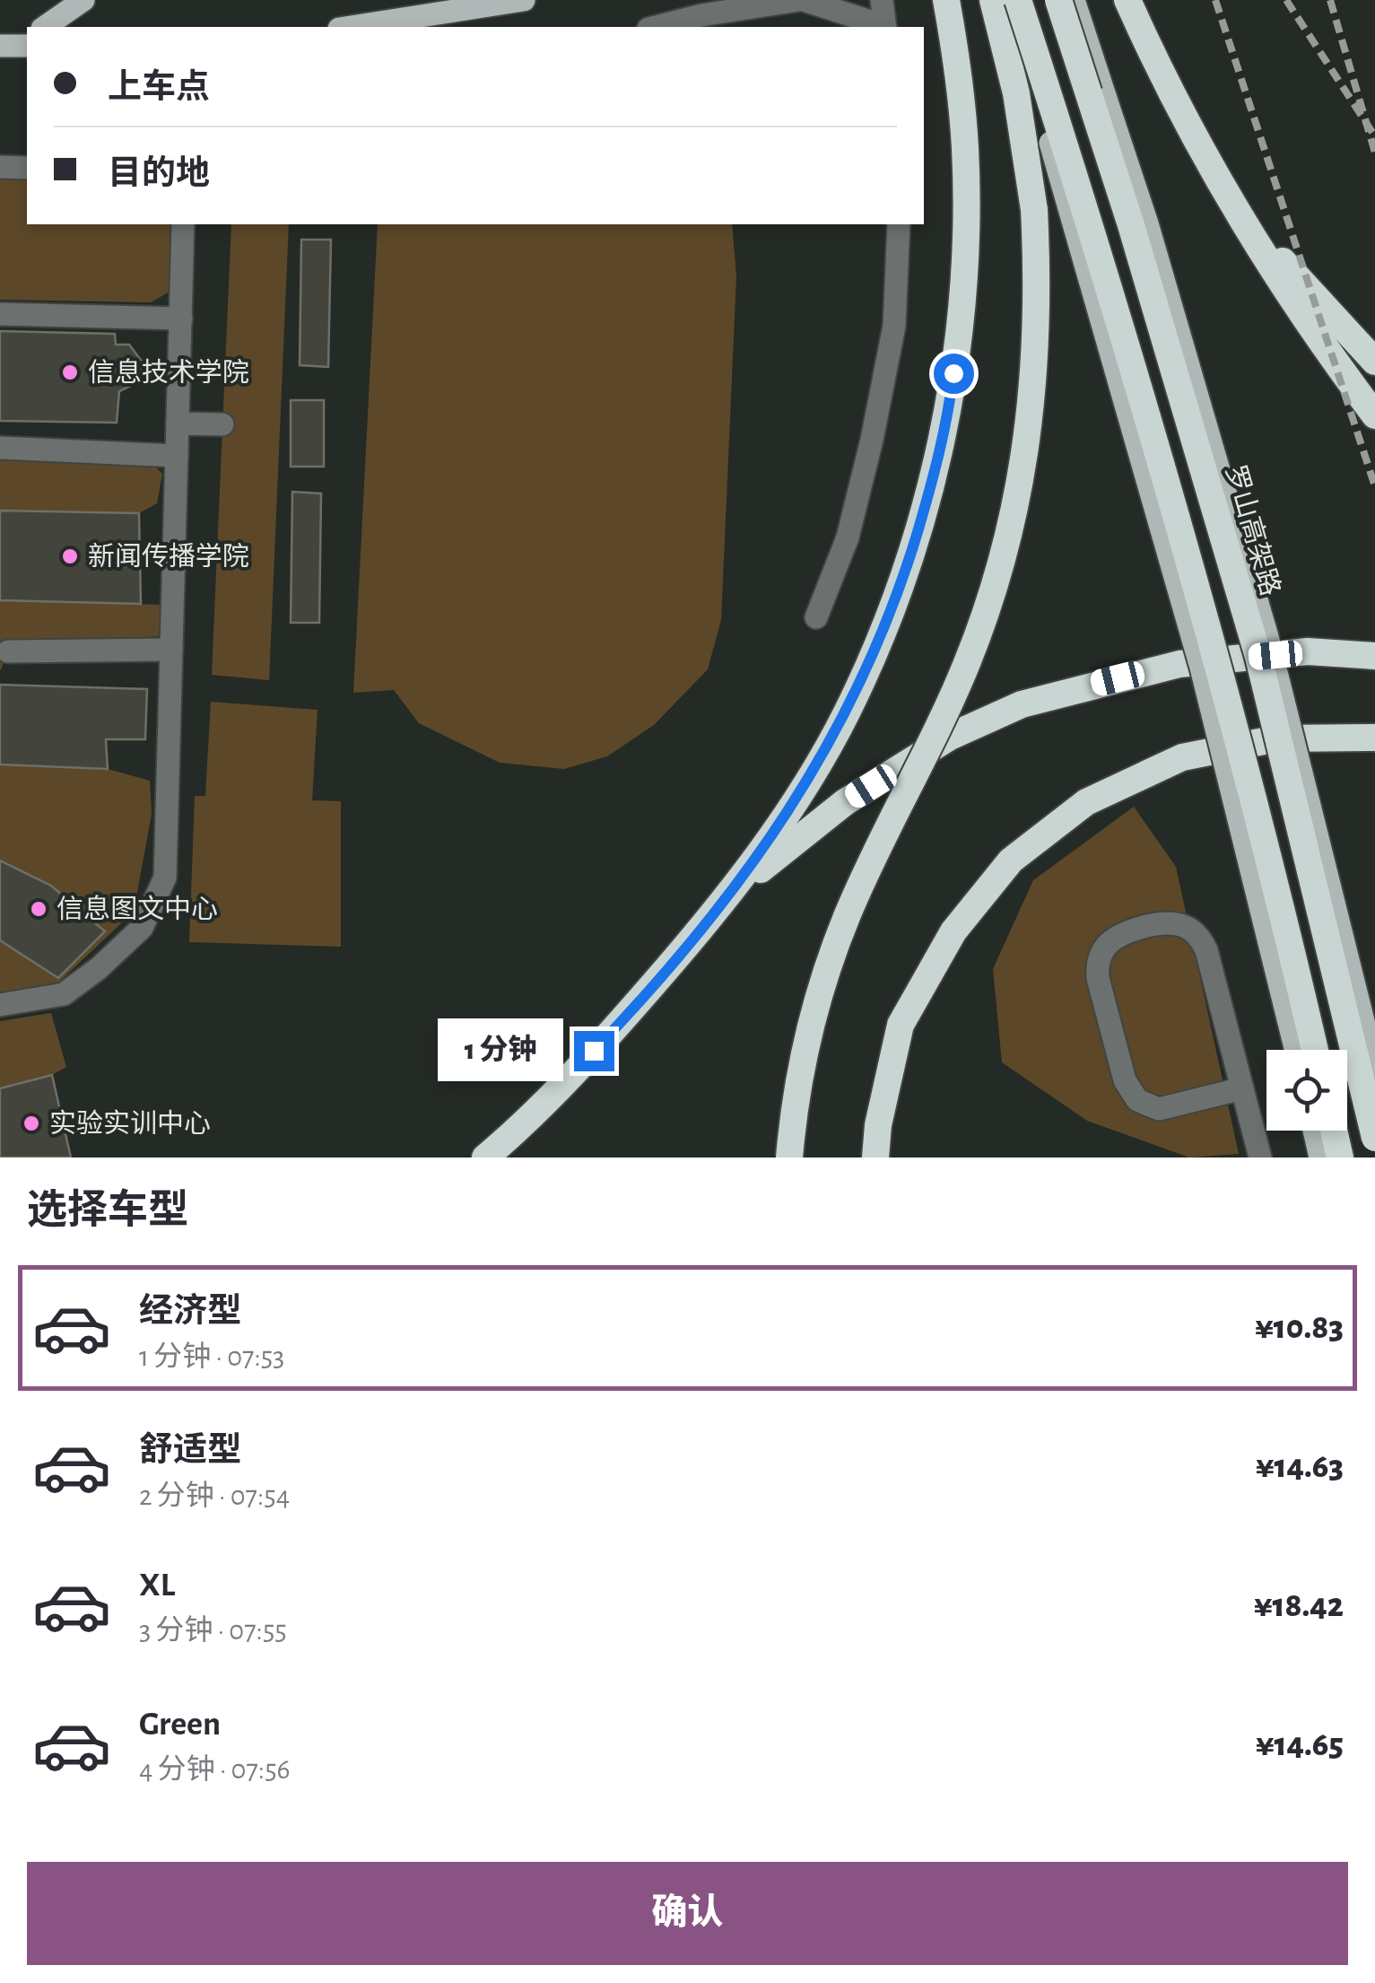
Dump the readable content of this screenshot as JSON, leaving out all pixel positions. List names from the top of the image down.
{
  "streets": {
    "highway": ["罗山高架路"]
  },
  "places": [
    "信息技术学院",
    "新闻传播学院",
    "信息图文中心",
    "实验实训中心"
  ],
  "page": {
    "banner": ["上车点", "目的地"],
    "bubble": "1 分钟",
    "heading": "选择车型",
    "list": [
      {
        "name": "经济型",
        "note": "1 分钟 · 07:53",
        "value": "¥10.83"
      },
      {
        "name": "舒适型",
        "note": "2 分钟 · 07:54",
        "value": "¥14.63"
      },
      {
        "name": "XL",
        "note": "3 分钟 · 07:55",
        "value": "¥18.42"
      },
      {
        "name": "Green",
        "note": "4 分钟 · 07:56",
        "value": "¥14.65"
      }
    ],
    "buttons": "确认"
  }
}
